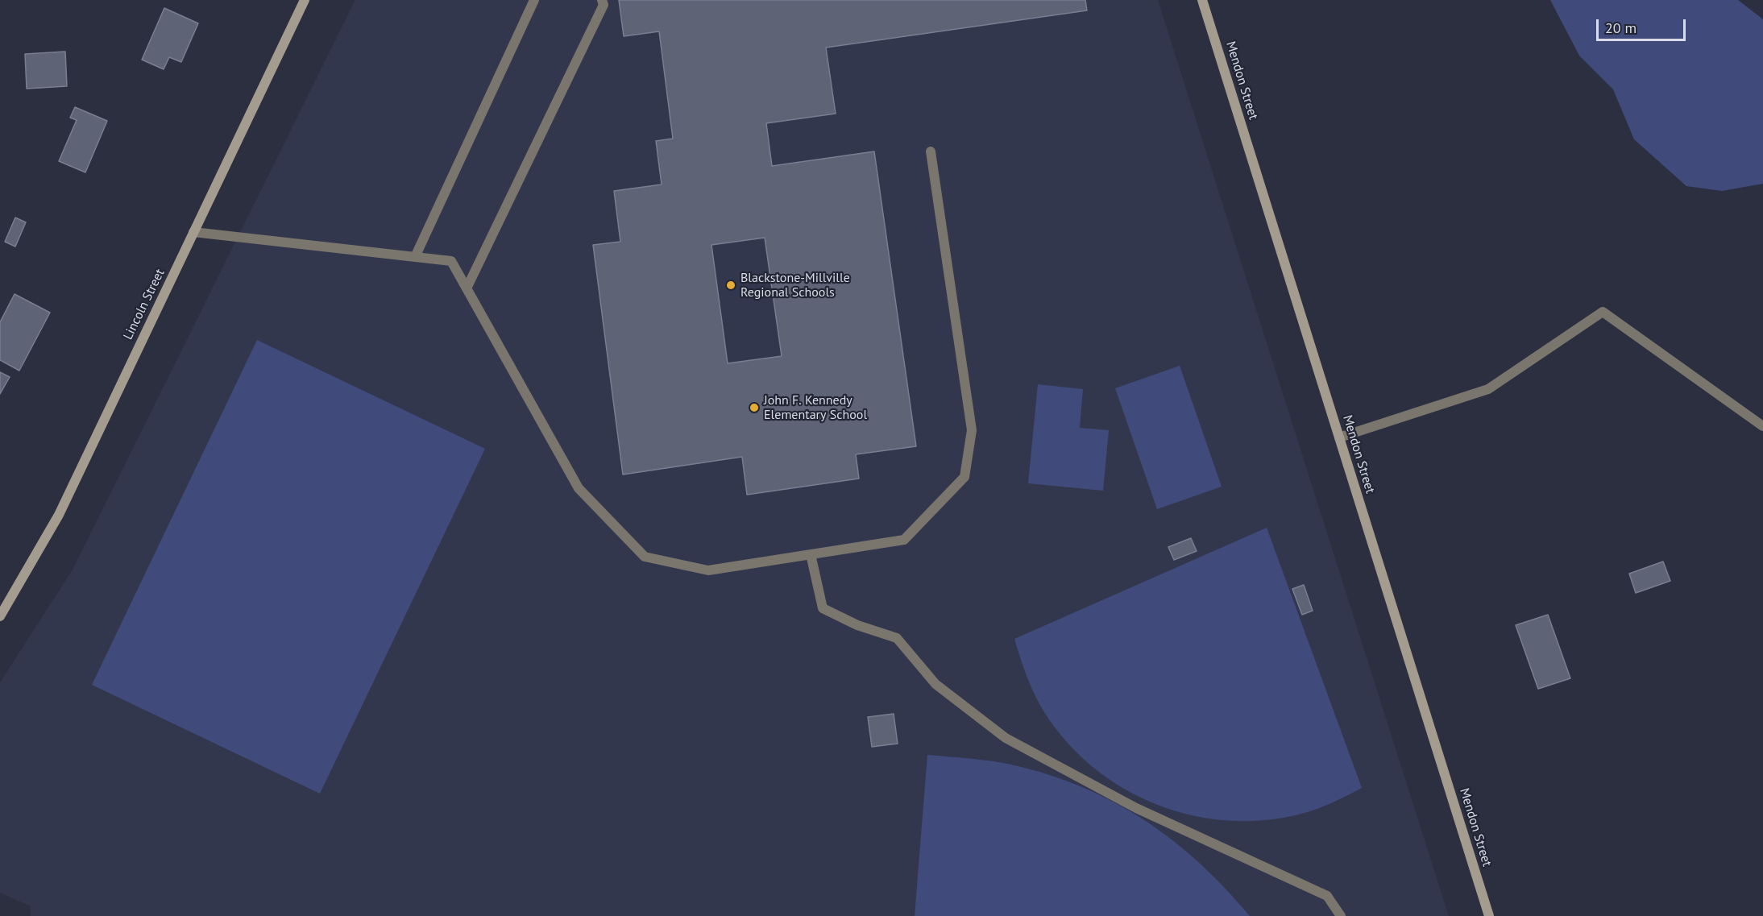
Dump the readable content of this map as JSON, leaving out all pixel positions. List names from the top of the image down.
{
  "streets": {
    "street": ["Mendon Street", "Lincoln Street"]
  },
  "places": ["Blackstone-Millville Regional Schools", "John F. Kennedy Elementary School"],
  "scale_bar": "20 m"
}
